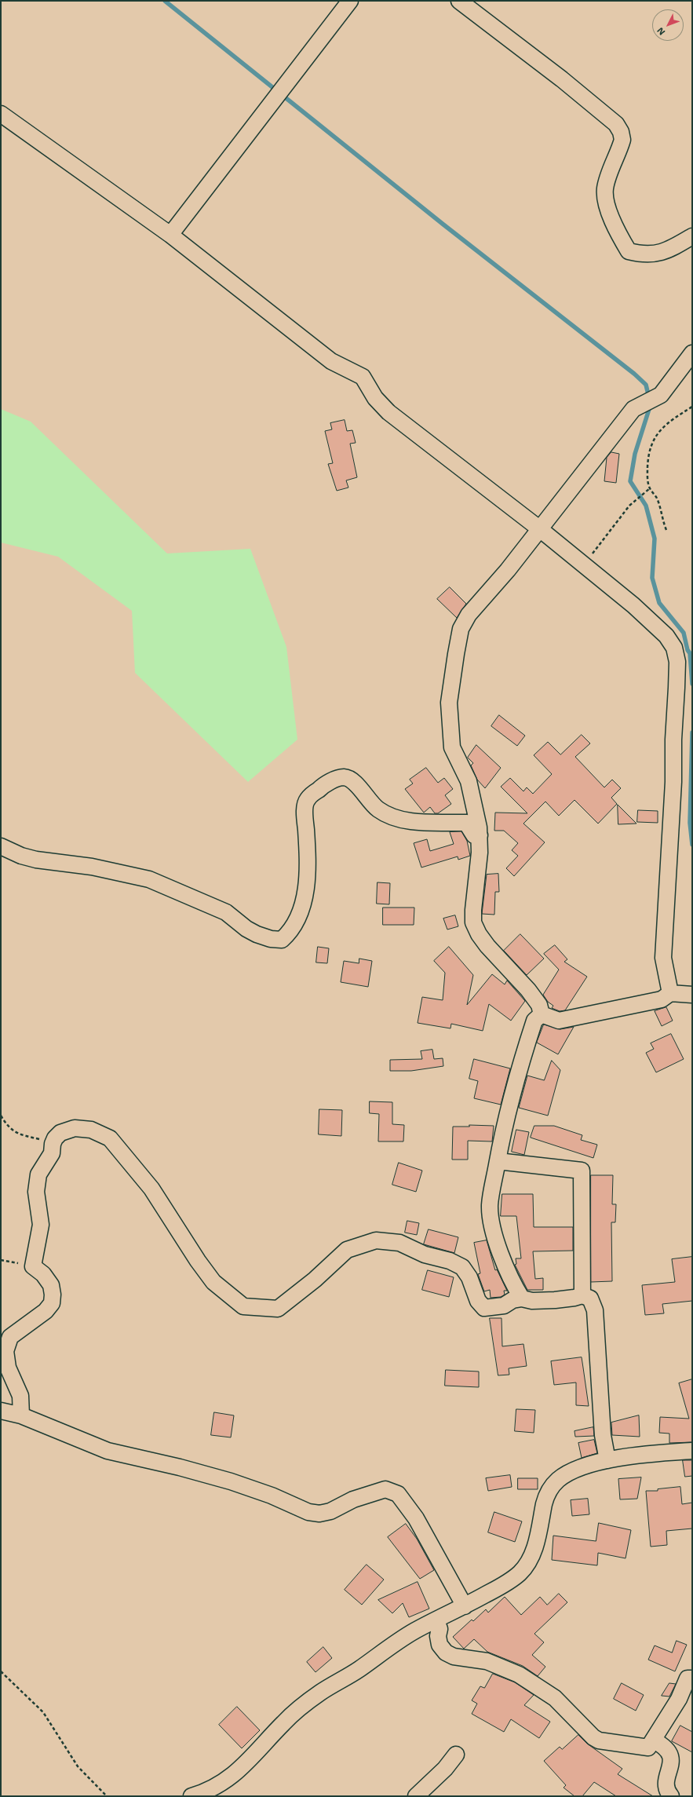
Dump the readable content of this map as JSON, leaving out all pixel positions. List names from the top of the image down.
{
  "north": "bottom left"
}
